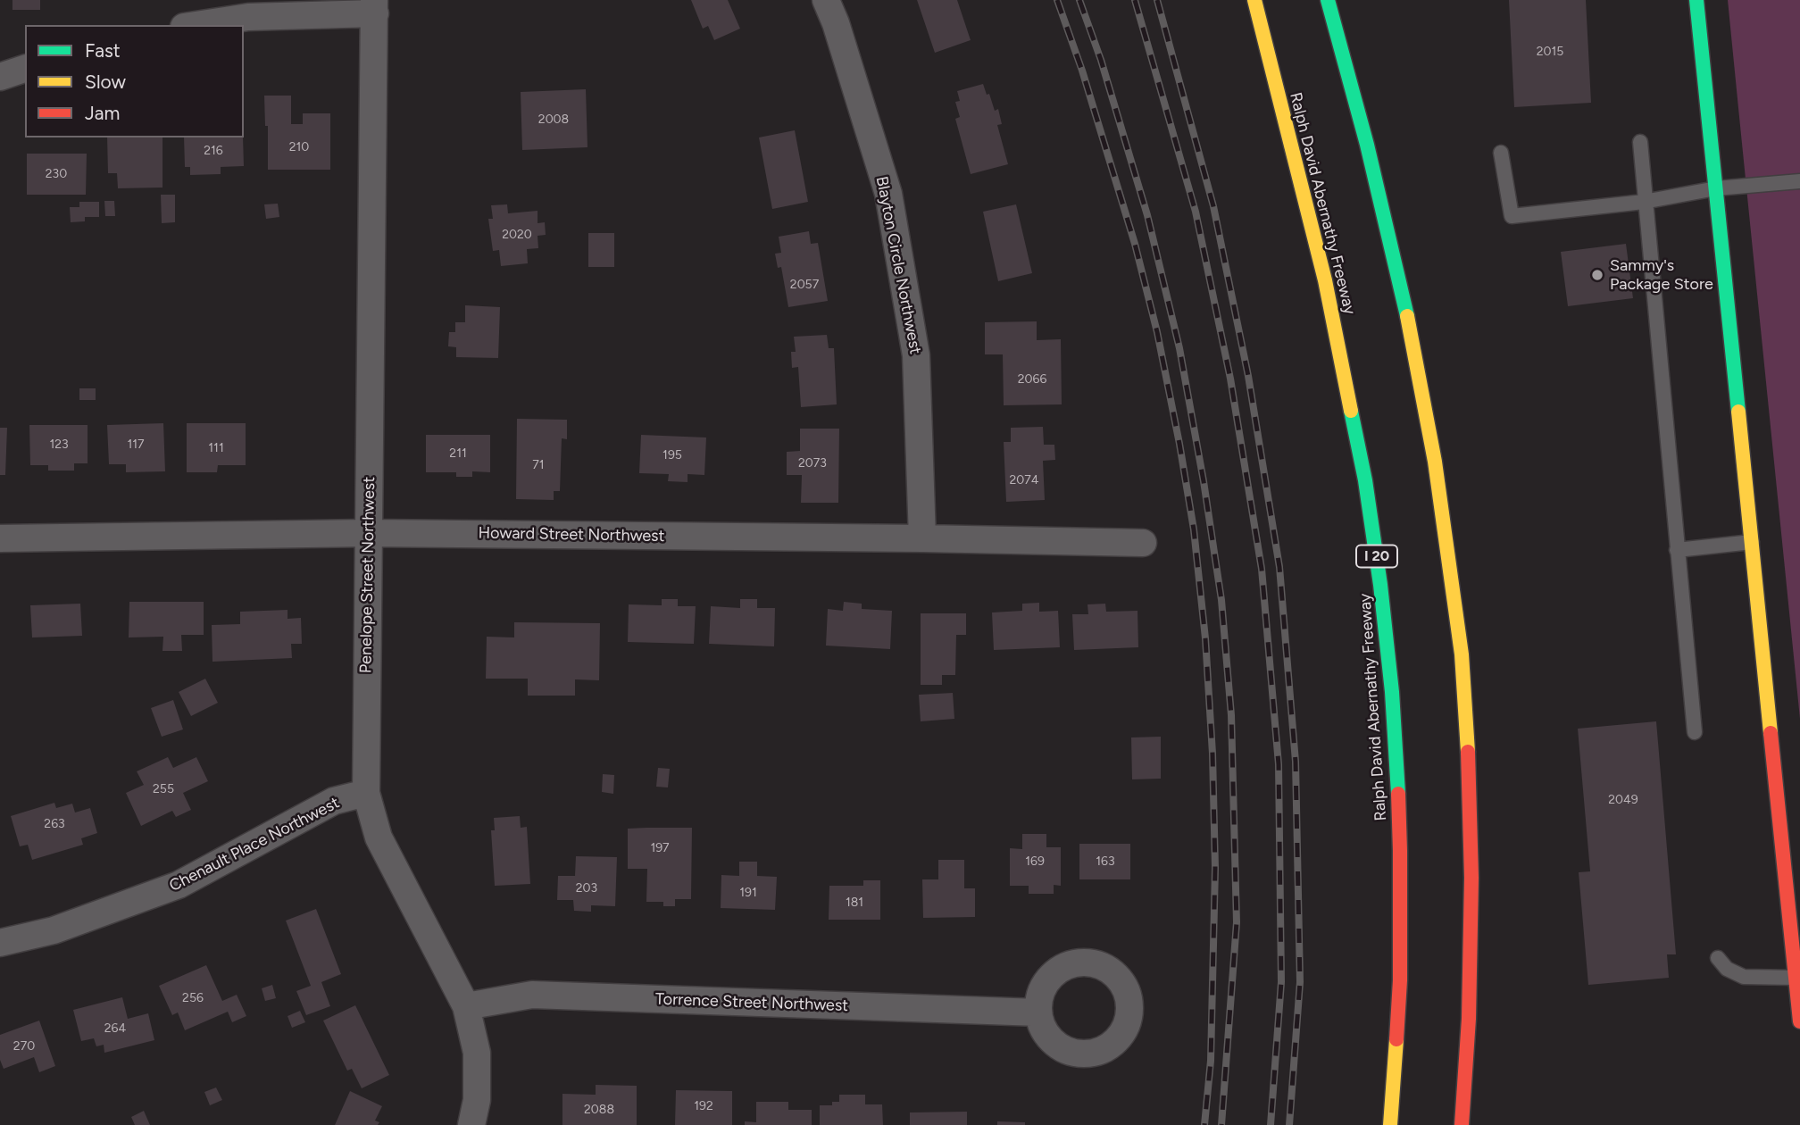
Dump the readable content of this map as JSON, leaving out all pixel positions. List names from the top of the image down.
{
  "streets": {
    "main road": ["Ralph David Abernathy Freeway", "I 20"],
    "street": [
      "Blayton Circle Northwest",
      "Howard Street Northwest",
      "Penelope Street Northwest",
      "Chenault Place Northwest",
      "Torrence Street Northwest"
    ]
  },
  "crossings": [
    ["Blayton Circle Northwest", "Howard Street Northwest"],
    ["Howard Street Northwest", "Penelope Street Northwest"],
    ["Penelope Street Northwest", "Chenault Place Northwest"],
    ["Penelope Street Northwest", "Torrence Street Northwest"]
  ],
  "places": ["Sammy's Package Store"],
  "house_numbers": [
    "2015",
    "2008",
    "210",
    "216",
    "230",
    "2020",
    "2057",
    "2066",
    "123",
    "117",
    "111",
    "211",
    "195",
    "2073",
    "71",
    "2074",
    "255",
    "2049",
    "263",
    "197",
    "169",
    "163",
    "203",
    "191",
    "181",
    "256",
    "264",
    "270",
    "192",
    "2088"
  ],
  "legend": ["Fast", "Slow", "Jam"]
}
